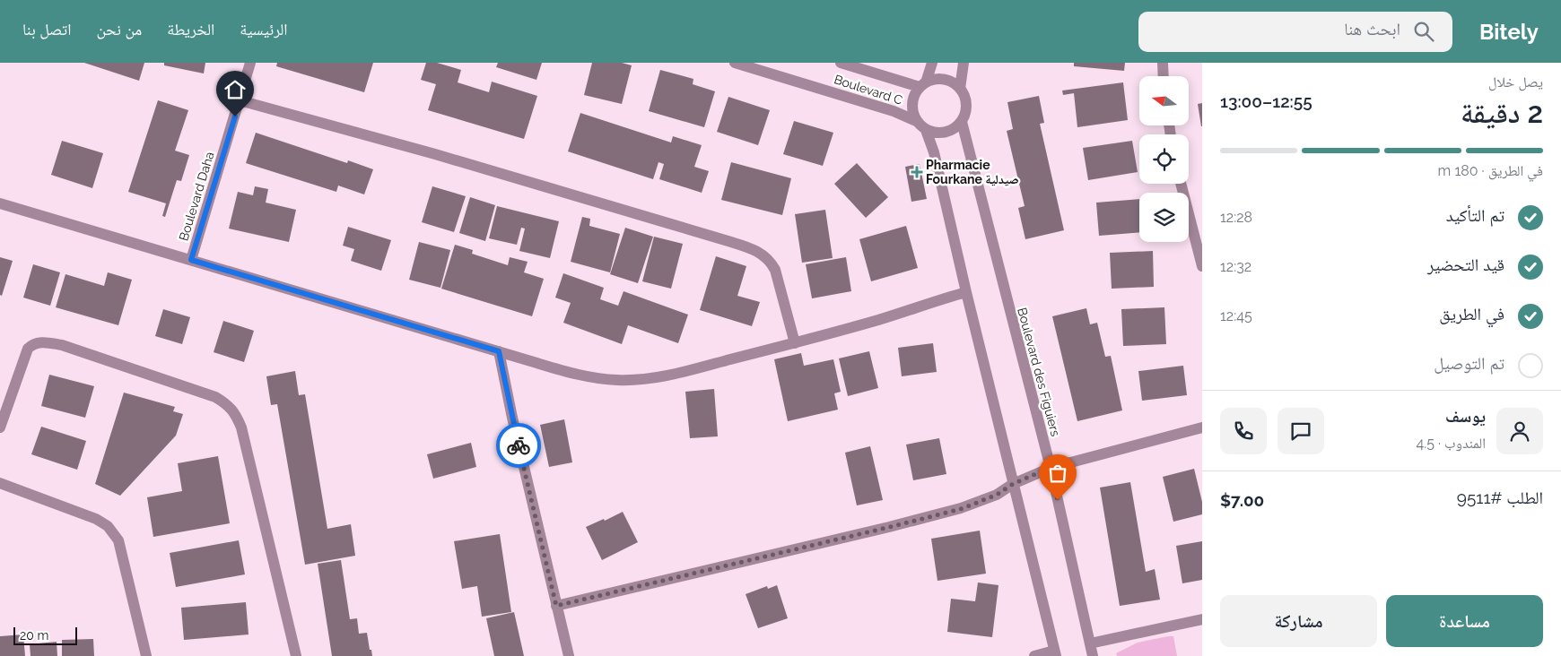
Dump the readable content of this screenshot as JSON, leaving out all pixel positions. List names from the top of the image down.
{
  "streets": {
    "street": ["Boulevard C", "Boulevard Daha", "Boulevard des Figuiers"]
  },
  "crossings": [
    ["Boulevard C", "Boulevard des Figuiers"]
  ],
  "places": {
    "health": ["Pharmacie Fourkane صيدلية"]
  },
  "scale_bar": "20 m",
  "north": "left",
  "page": {
    "header": "Bitely",
    "search": "ابحث هنا",
    "nav": [
      "الرئيسية",
      "الخريطة",
      "من نحن",
      "اتصل بنا"
    ],
    "heading": ["2 دقيقة", "يصل خلال", "12:55–13:00"],
    "panel": [
      "يوسف",
      "المندوب · 4.5",
      "الطلب #9511",
      "$7.00"
    ],
    "bar": "في الطريق · 180 m",
    "list": [
      ["تم التأكيد", "12:28"],
      ["قيد التحضير", "12:32"],
      ["في الطريق", "12:45"],
      "تم التوصيل"
    ],
    "buttons": ["مساعدة", "مشاركة"],
    "scale": "20 m"
  }
}
